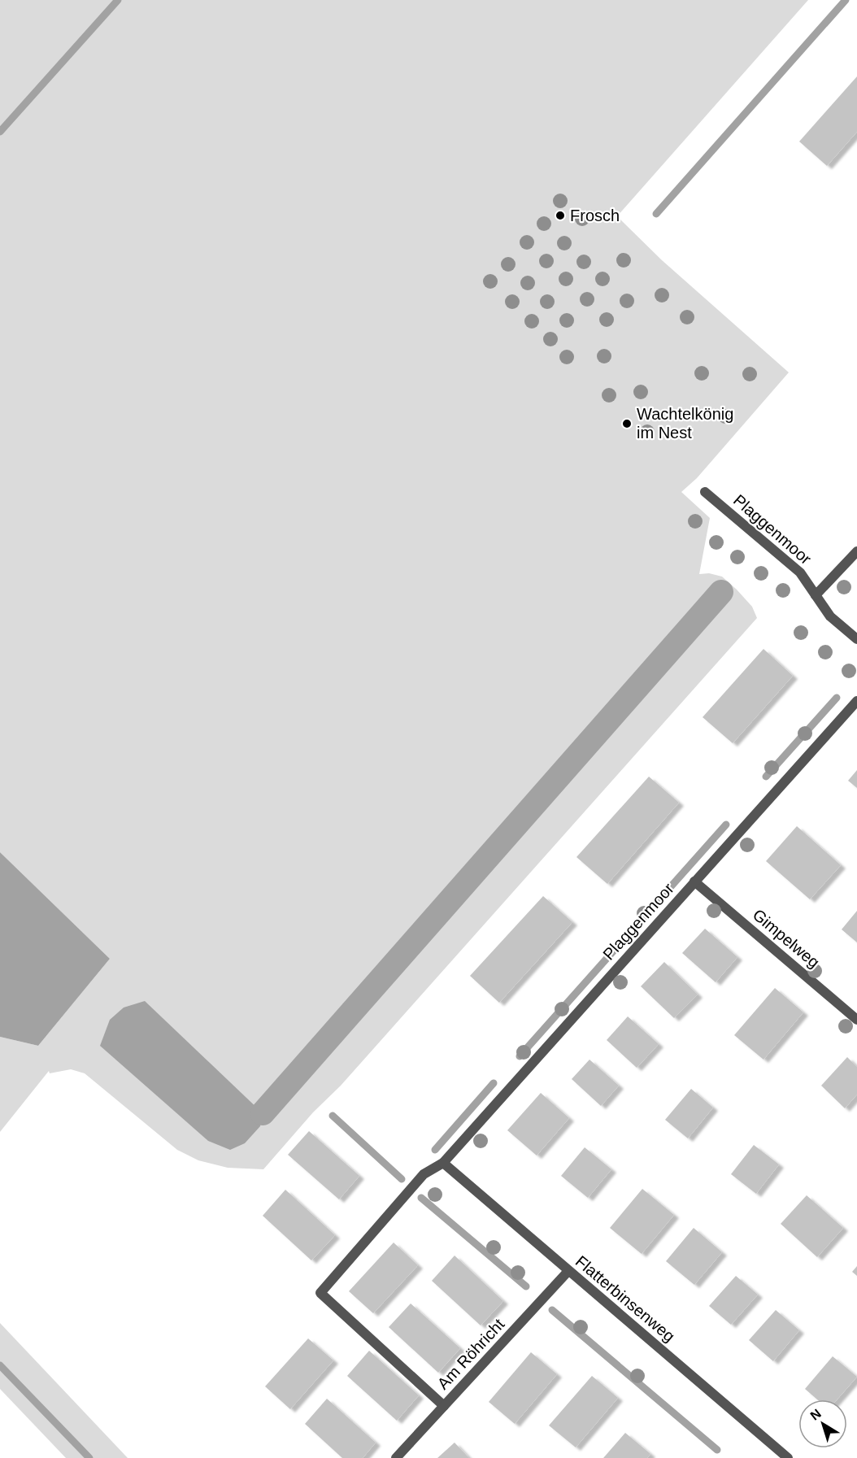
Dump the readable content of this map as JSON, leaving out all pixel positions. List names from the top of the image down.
{
  "streets": {
    "street": [
      "Plaggenmoor",
      "Gimpelweg",
      "Flatterbinsenweg",
      "Am Röhricht"
    ]
  },
  "crossings": [
    ["Plaggenmoor", "Gimpelweg"],
    ["Plaggenmoor", "Flatterbinsenweg"],
    ["Plaggenmoor", "Am Röhricht"],
    ["Flatterbinsenweg", "Am Röhricht"]
  ],
  "places": ["Frosch", "Wachtelkönig im Nest"],
  "north": "top left"
}
